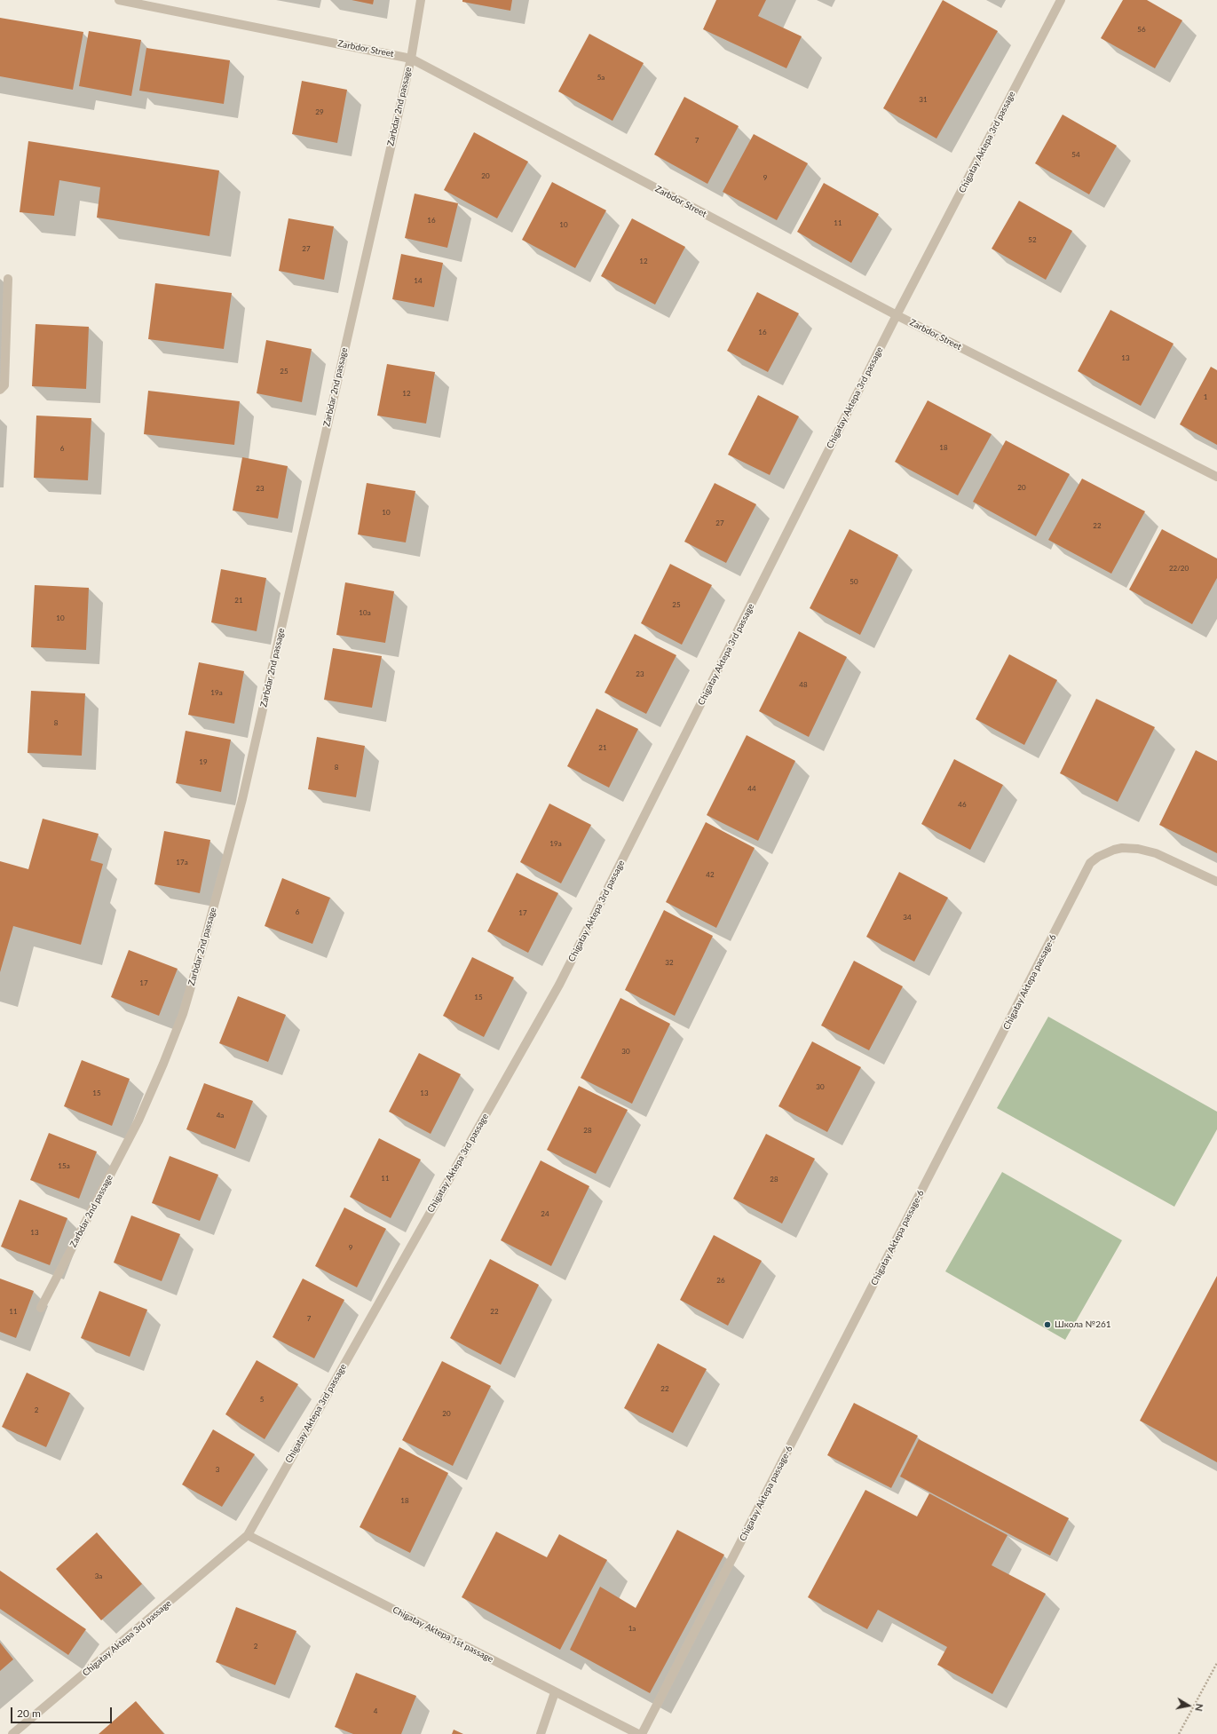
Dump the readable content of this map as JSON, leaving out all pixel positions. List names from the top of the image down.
{
  "streets": {
    "street": [
      "Zarbdor Street",
      "Zarbdar 2nd passage",
      "Chigatay Aktepa 3rd passage",
      "Chigatay Aktepa passage-6",
      "Chigatay Aktepa 1st passage"
    ]
  },
  "crossings": [
    ["Zarbdor Street", "Zarbdar 2nd passage"],
    ["Zarbdor Street", "Chigatay Aktepa 3rd passage"],
    ["Chigatay Aktepa 3rd passage", "Chigatay Aktepa 1st passage"]
  ],
  "places": ["Школа №261"],
  "house_numbers": [
    "56",
    "5a",
    "31",
    "29",
    "7",
    "54",
    "20",
    "9",
    "16",
    "11",
    "10",
    "52",
    "27",
    "12",
    "14",
    "16",
    "13",
    "25",
    "12",
    "1",
    "18",
    "6",
    "20",
    "23",
    "10",
    "27",
    "22",
    "22/20",
    "50",
    "21",
    "25",
    "10a",
    "10",
    "23",
    "48",
    "19a",
    "8",
    "21",
    "19",
    "8",
    "44",
    "46",
    "19a",
    "17a",
    "42",
    "6",
    "17",
    "34",
    "32",
    "17",
    "15",
    "30",
    "30",
    "15",
    "13",
    "4a",
    "28",
    "15a",
    "11",
    "28",
    "24",
    "13",
    "9",
    "26",
    "11",
    "22",
    "7",
    "22",
    "5",
    "2",
    "20",
    "3",
    "18",
    "3a",
    "1a",
    "2",
    "4"
  ],
  "scale_bar": "20 m",
  "north": "right"
}
